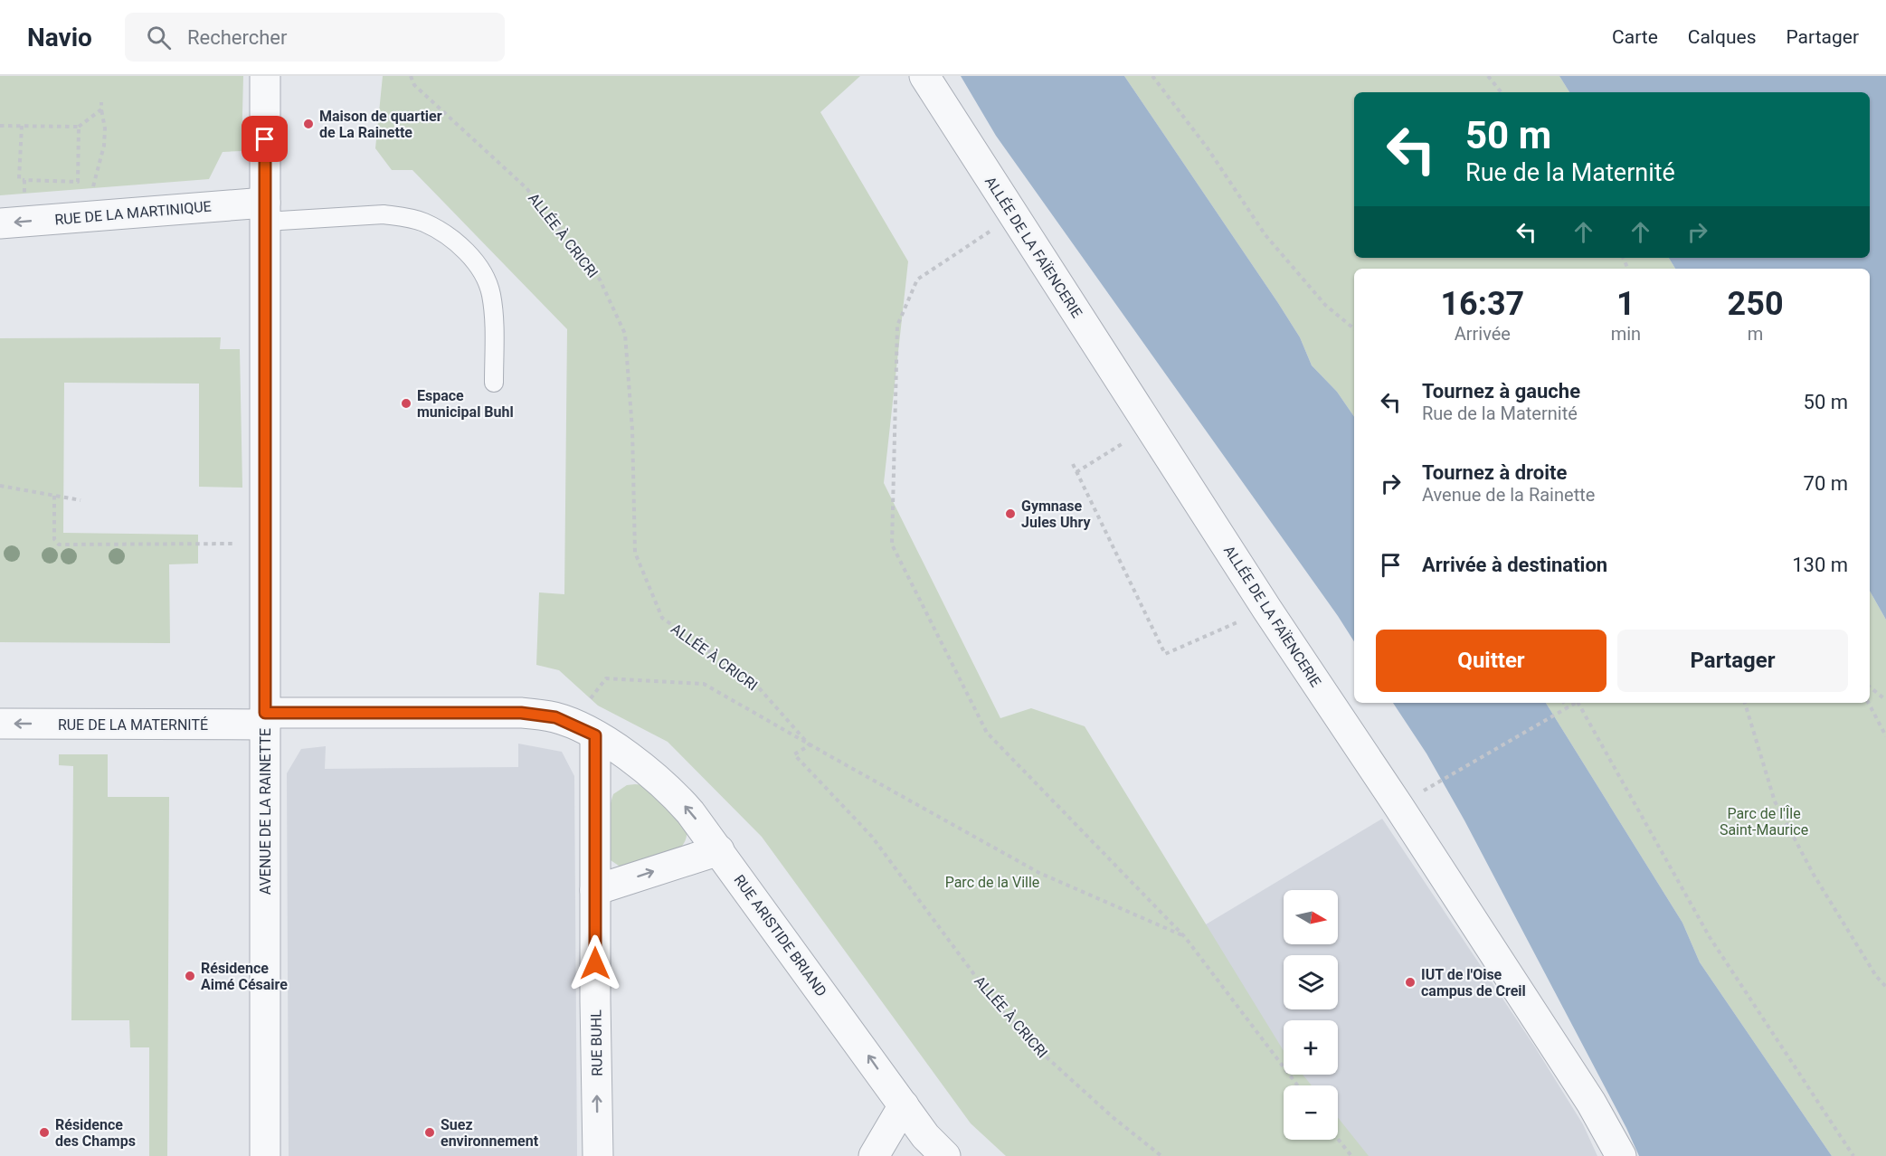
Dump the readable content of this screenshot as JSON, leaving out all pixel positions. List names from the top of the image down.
{
  "streets": {
    "street": [
      "RUE DE LA MARTINIQUE",
      "ALLÉE DE LA FAÏENCERIE",
      "RUE DE LA MATERNITÉ",
      "AVENUE DE LA RAINETTE",
      "RUE ARISTIDE BRIAND",
      "RUE BUHL"
    ],
    "path": ["ALLÉE À CRICRI"]
  },
  "crossings": [
    ["RUE DE LA MARTINIQUE", "AVENUE DE LA RAINETTE"],
    ["RUE DE LA MATERNITÉ", "AVENUE DE LA RAINETTE"],
    ["RUE DE LA MATERNITÉ", "RUE ARISTIDE BRIAND"],
    ["RUE DE LA MATERNITÉ", "RUE BUHL"],
    ["RUE ARISTIDE BRIAND", "RUE BUHL"]
  ],
  "one_way": [
    "RUE DE LA MARTINIQUE",
    "RUE DE LA MATERNITÉ",
    "RUE ARISTIDE BRIAND",
    "RUE BUHL"
  ],
  "parks": ["Parc de l'Île Saint-Maurice", "Parc de la Ville"],
  "places": [
    "Maison de quartier de La Rainette",
    "Espace municipal Buhl",
    "Gymnase Jules Uhry",
    "Résidence Aimé Césaire",
    "IUT de l'Oise campus de Creil",
    "Résidence des Champs",
    "Suez environnement"
  ],
  "north": "right",
  "page": {
    "header": "Navio",
    "search": "Rechercher",
    "nav": ["Carte", "Calques", "Partager"],
    "turn": ["50 m", "Rue de la Maternité"],
    "eta": [
      "16:37",
      "Arrivée",
      "1",
      "min",
      "250",
      "m"
    ],
    "list": [
      {
        "name": "Tournez à gauche",
        "note": "Rue de la Maternité",
        "value": "50 m"
      },
      {
        "name": "Tournez à droite",
        "note": "Avenue de la Rainette",
        "value": "70 m"
      },
      {
        "name": "Arrivée à destination",
        "value": "130 m"
      }
    ],
    "buttons": ["Quitter", "Partager"],
    "map_buttons": ["+", "−"]
  }
}
